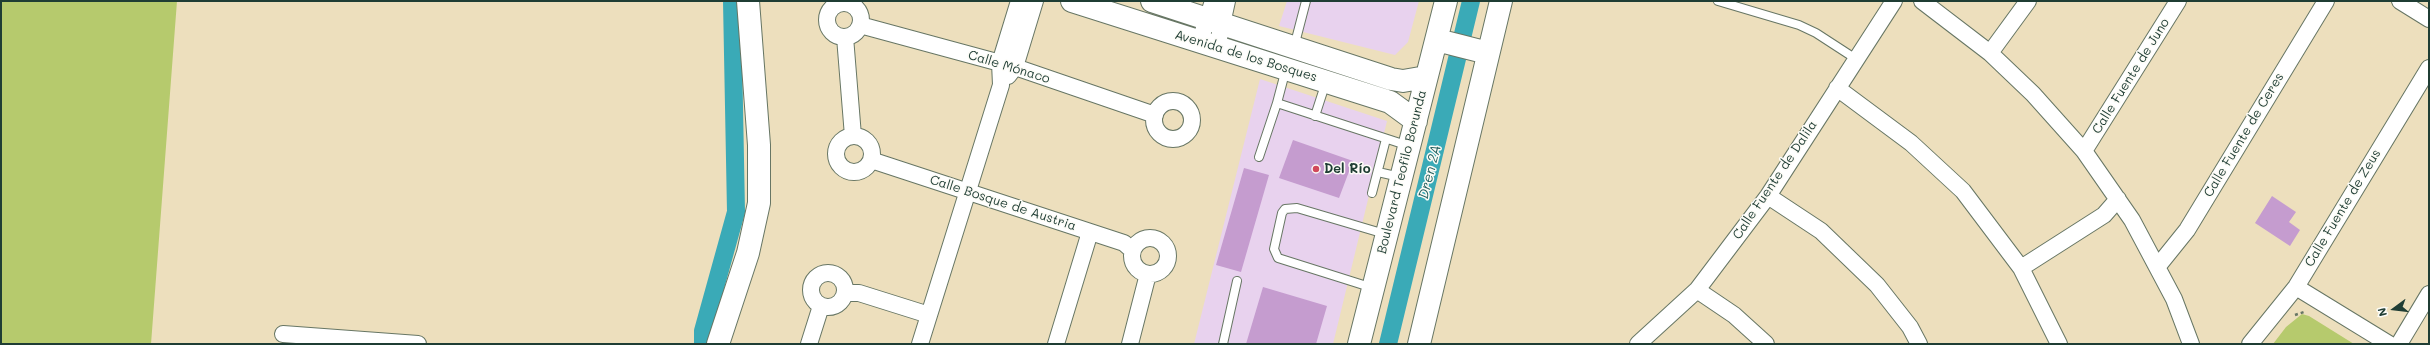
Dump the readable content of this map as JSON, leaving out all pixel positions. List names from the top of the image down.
{
  "streets": {
    "street": [
      "Avenida de los Bosques",
      "Calle Mónaco",
      "Calle Fuente de Juno",
      "Calle Fuente de Ceres",
      "Boulevard Teofilo Borunda",
      "Calle Fuente de Dalila",
      "Calle Bosque de Austria",
      "Calle Fuente de Zeus"
    ]
  },
  "crossings": [
    ["Avenida de los Bosques", "Boulevard Teofilo Borunda"]
  ],
  "water": ["Dren 2A"],
  "places": ["Del Río"],
  "north": "left"
}
